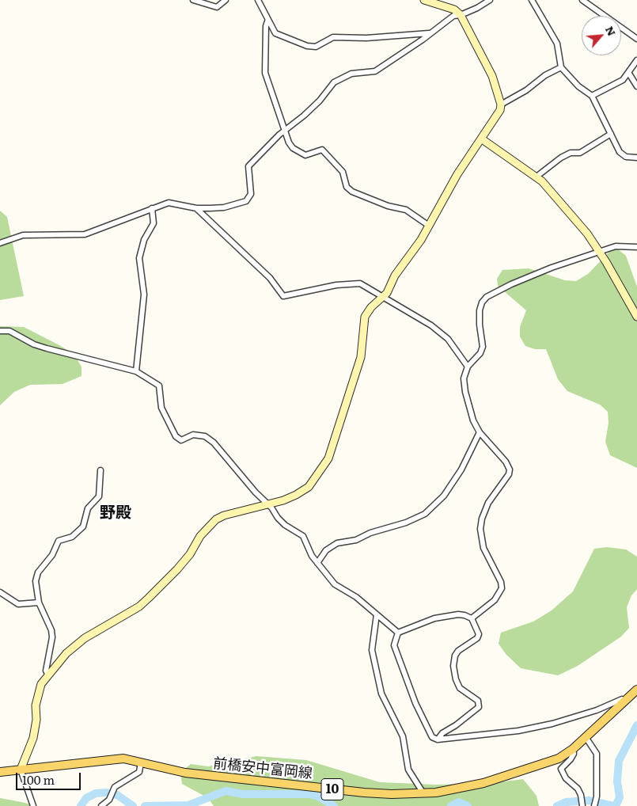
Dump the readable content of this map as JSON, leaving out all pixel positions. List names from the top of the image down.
{
  "streets": {
    "main road": ["前橋安中富岡線", "10"]
  },
  "districts": ["野殿"],
  "scale_bar": "100 m",
  "north": "top right"
}
